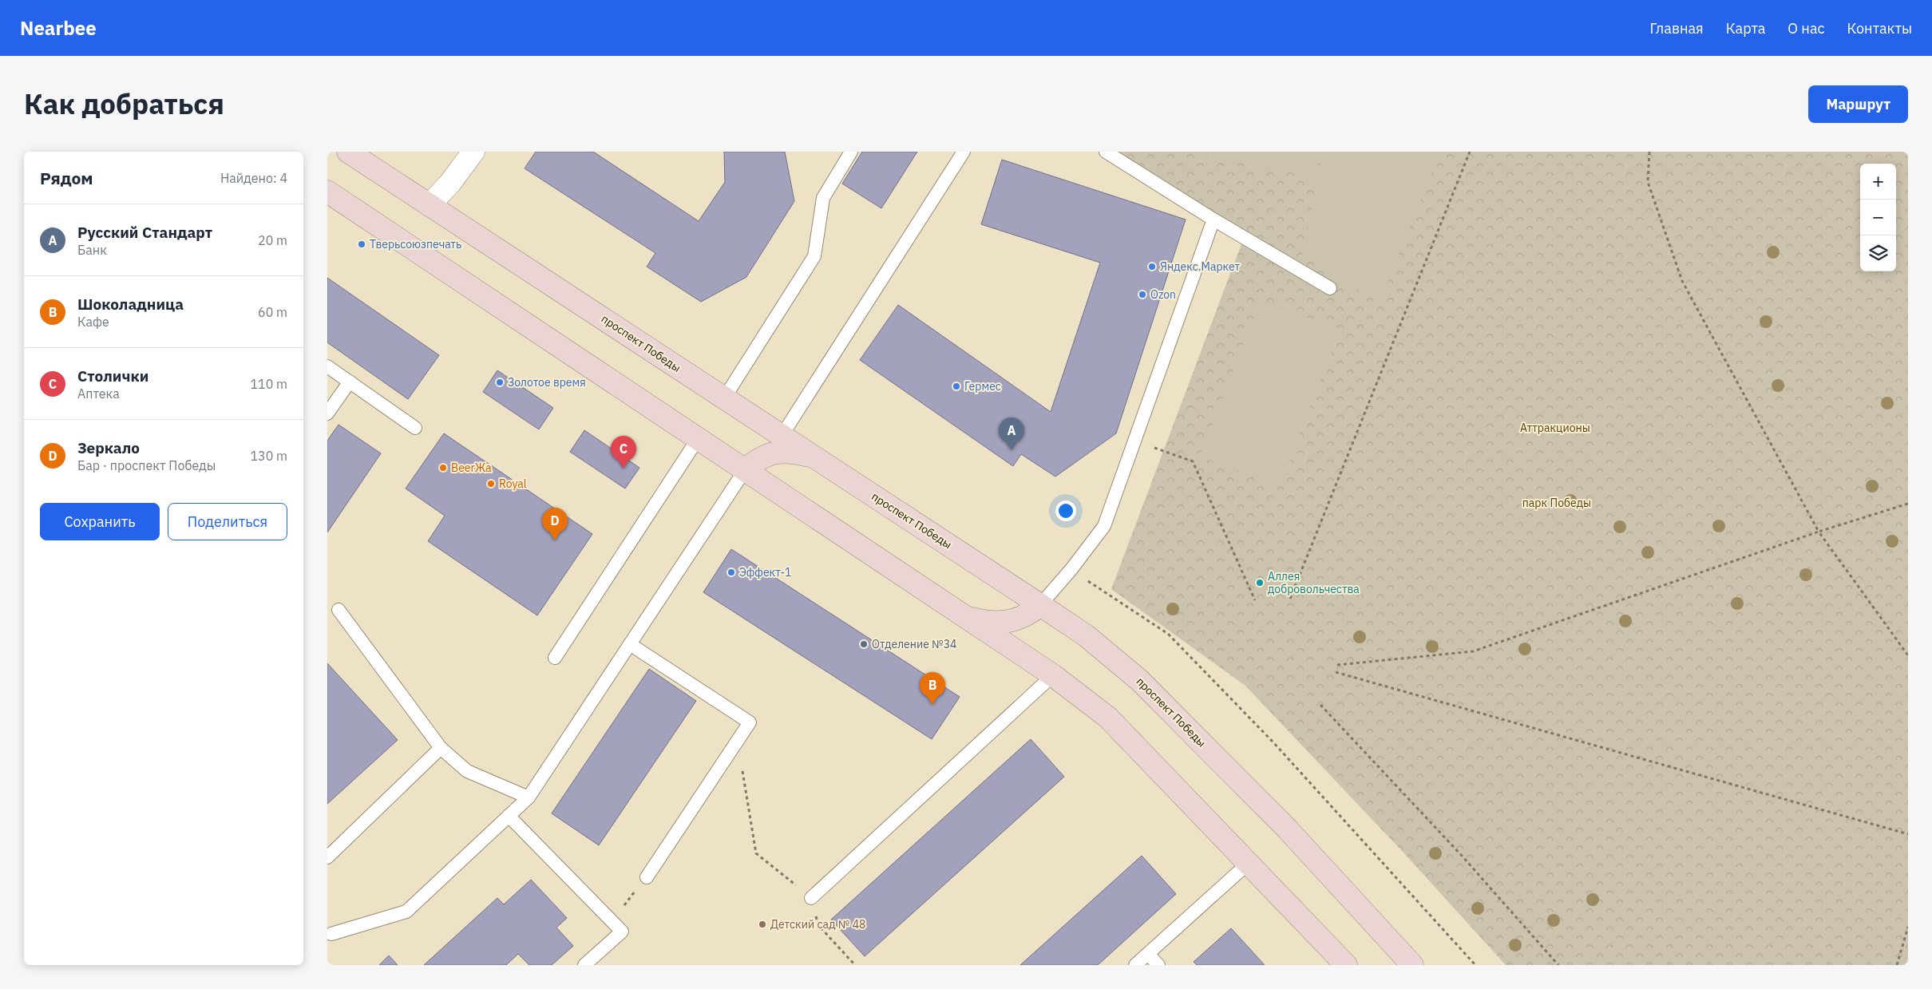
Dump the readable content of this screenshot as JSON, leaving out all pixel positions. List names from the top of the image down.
{
  "streets": {
    "main road": ["проспект Победы"]
  },
  "parks": ["Аттракционы", "парк Победы"],
  "places": [
    "Тверьсоюзпечать",
    "Яндекс.Маркет",
    "Ozon",
    "Золотое время",
    "Гермес",
    "BeerЖа",
    "Royal",
    "Эффект-1",
    "Аллея добровольчества",
    "Отделение №34",
    "Детский сад № 48"
  ],
  "page": {
    "header": "Nearbee",
    "nav": [
      "Главная",
      "Карта",
      "О нас",
      "Контакты"
    ],
    "title": "Как добраться",
    "buttons": [
      "Маршрут",
      ["Сохранить", "Поделиться"]
    ],
    "heading": ["Рядом", "Найдено: 4"],
    "map_buttons": ["+", "−"],
    "list": [
      {
        "mark": "A",
        "name": "Русский Стандарт",
        "note": "Банк",
        "value": "20 m"
      },
      {
        "mark": "B",
        "name": "Шоколадница",
        "note": "Кафе",
        "value": "60 m"
      },
      {
        "mark": "C",
        "name": "Столички",
        "note": "Аптека",
        "value": "110 m"
      },
      {
        "mark": "D",
        "name": "Зеркало",
        "note": "Бар · проспект Победы",
        "value": "130 m"
      }
    ],
    "pins": [
      "A",
      "C",
      "D",
      "B"
    ]
  }
}
